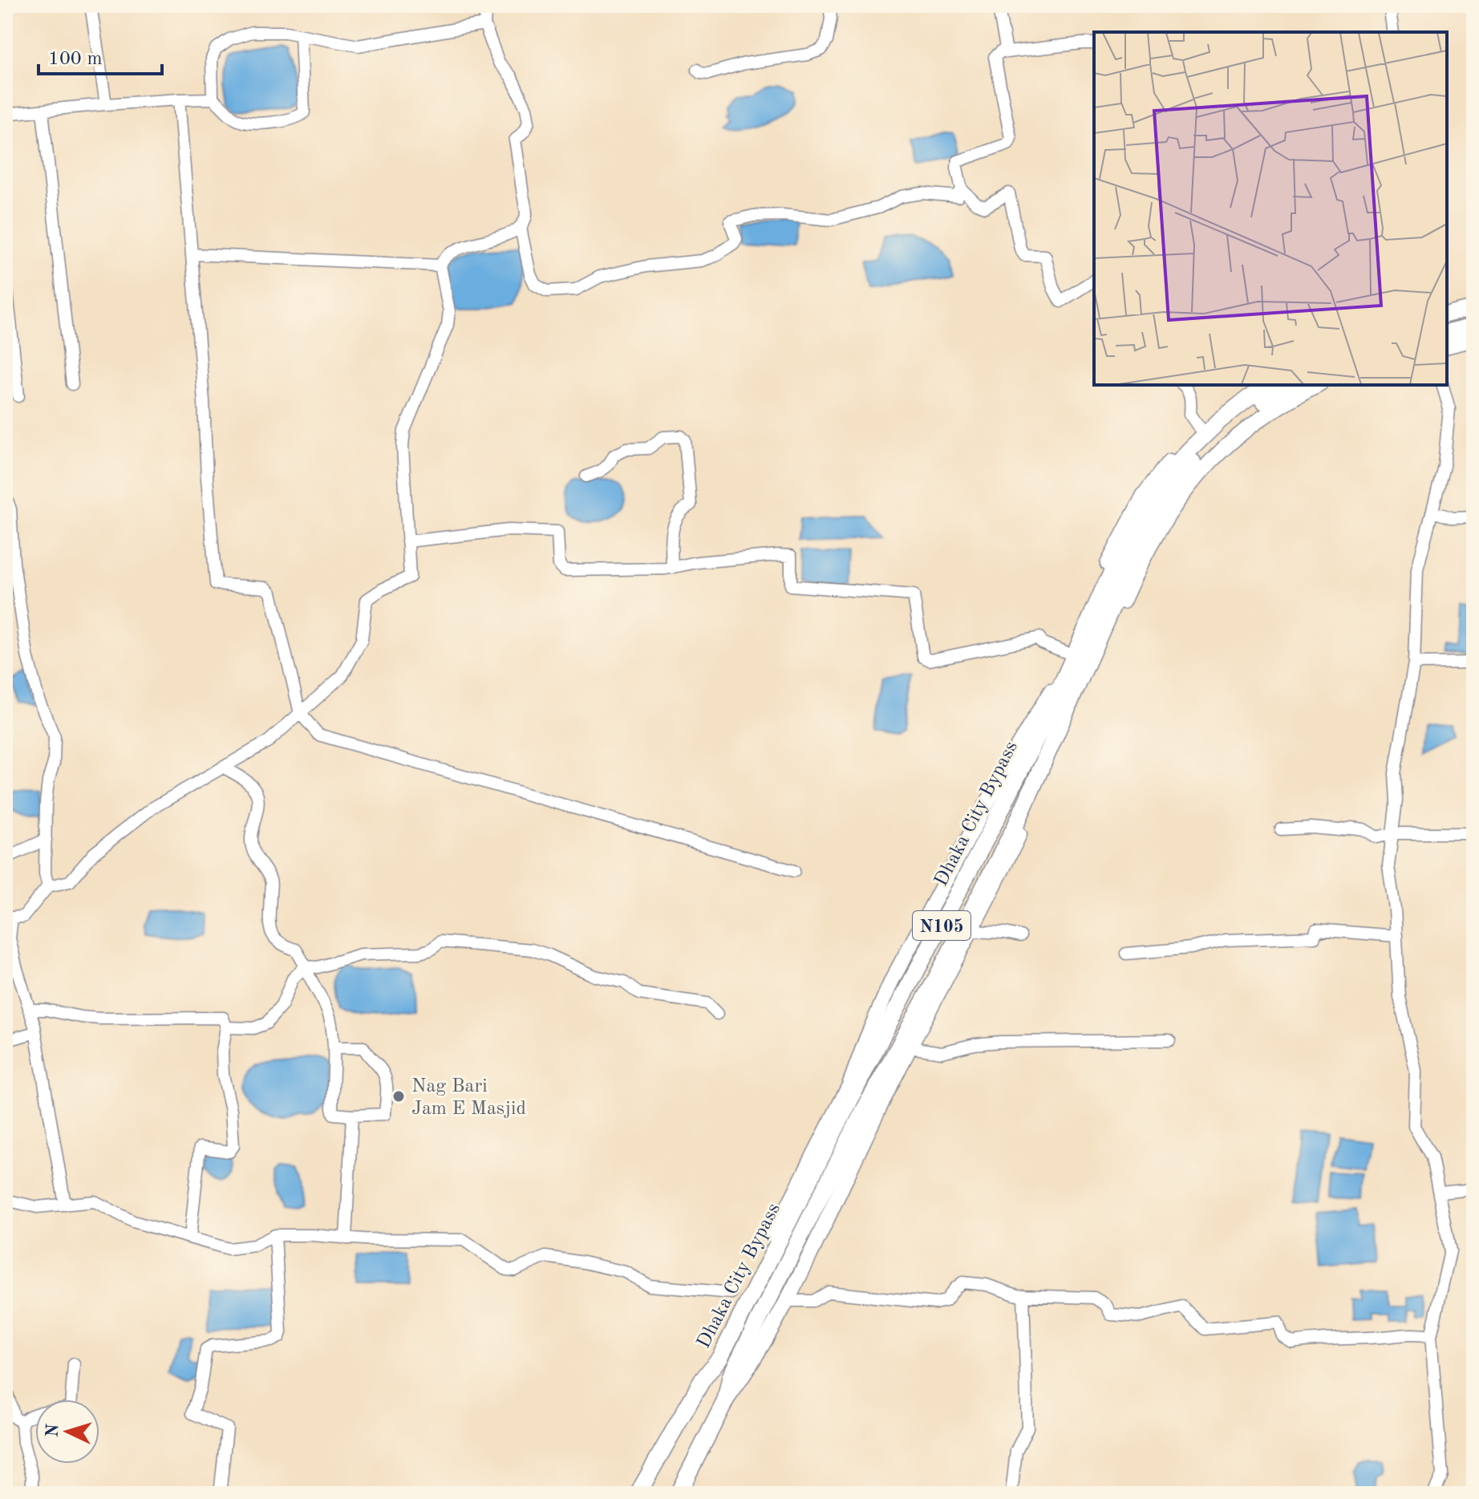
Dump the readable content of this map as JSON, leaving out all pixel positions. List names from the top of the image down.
{
  "streets": {
    "highway": ["Dhaka City Bypass", "N105"]
  },
  "places": ["Nag Bari Jam E Masjid"],
  "scale_bar": "100 m",
  "north": "left"
}
